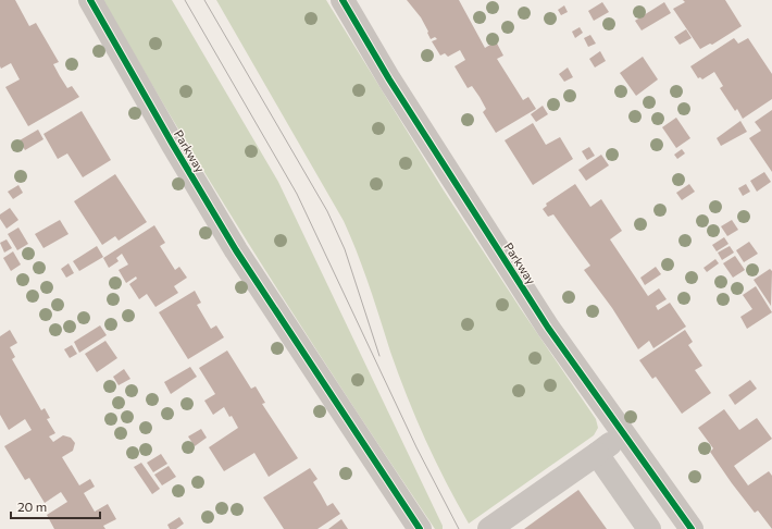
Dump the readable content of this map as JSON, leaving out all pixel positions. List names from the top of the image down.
{
  "streets": {
    "street": ["Parkway"]
  },
  "scale_bar": "20 m"
}
